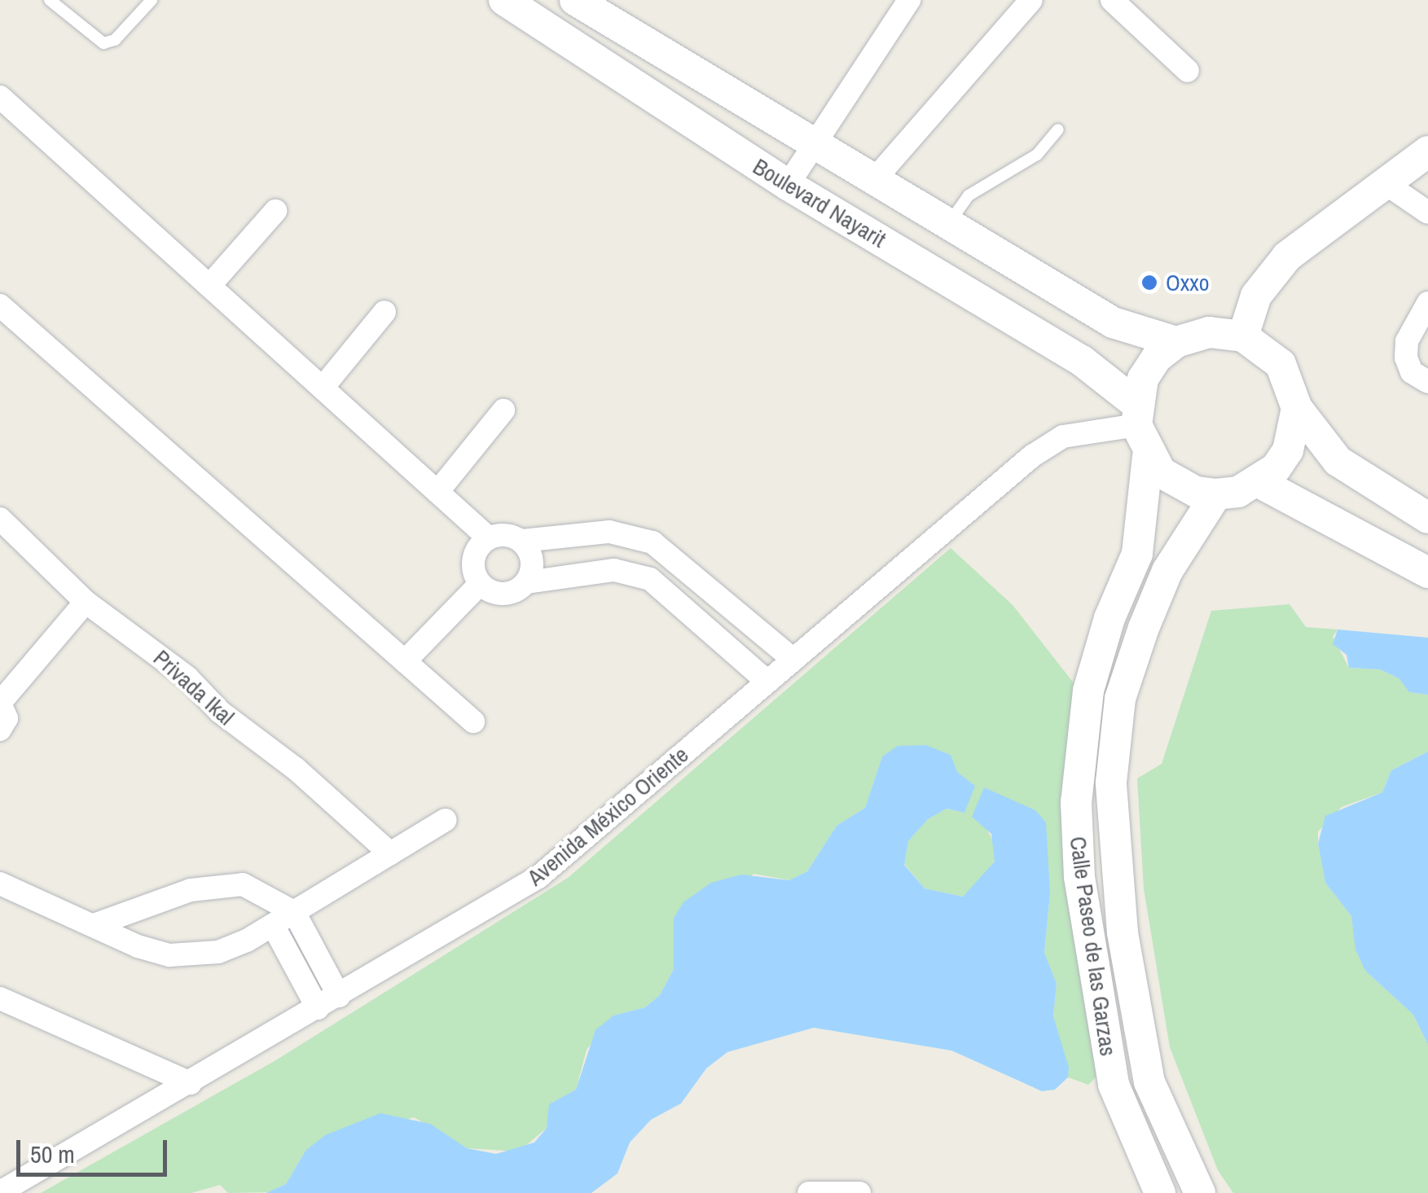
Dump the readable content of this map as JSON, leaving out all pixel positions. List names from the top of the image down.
{
  "streets": {
    "street": [
      "Boulevard Nayarit",
      "Privada Ikal",
      "Avenida México Oriente",
      "Calle Paseo de las Garzas"
    ]
  },
  "crossings": [
    ["Boulevard Nayarit", "Avenida México Oriente"],
    ["Boulevard Nayarit", "Calle Paseo de las Garzas"],
    ["Avenida México Oriente", "Calle Paseo de las Garzas"]
  ],
  "places": ["Oxxo"],
  "scale_bar": "50 m"
}
